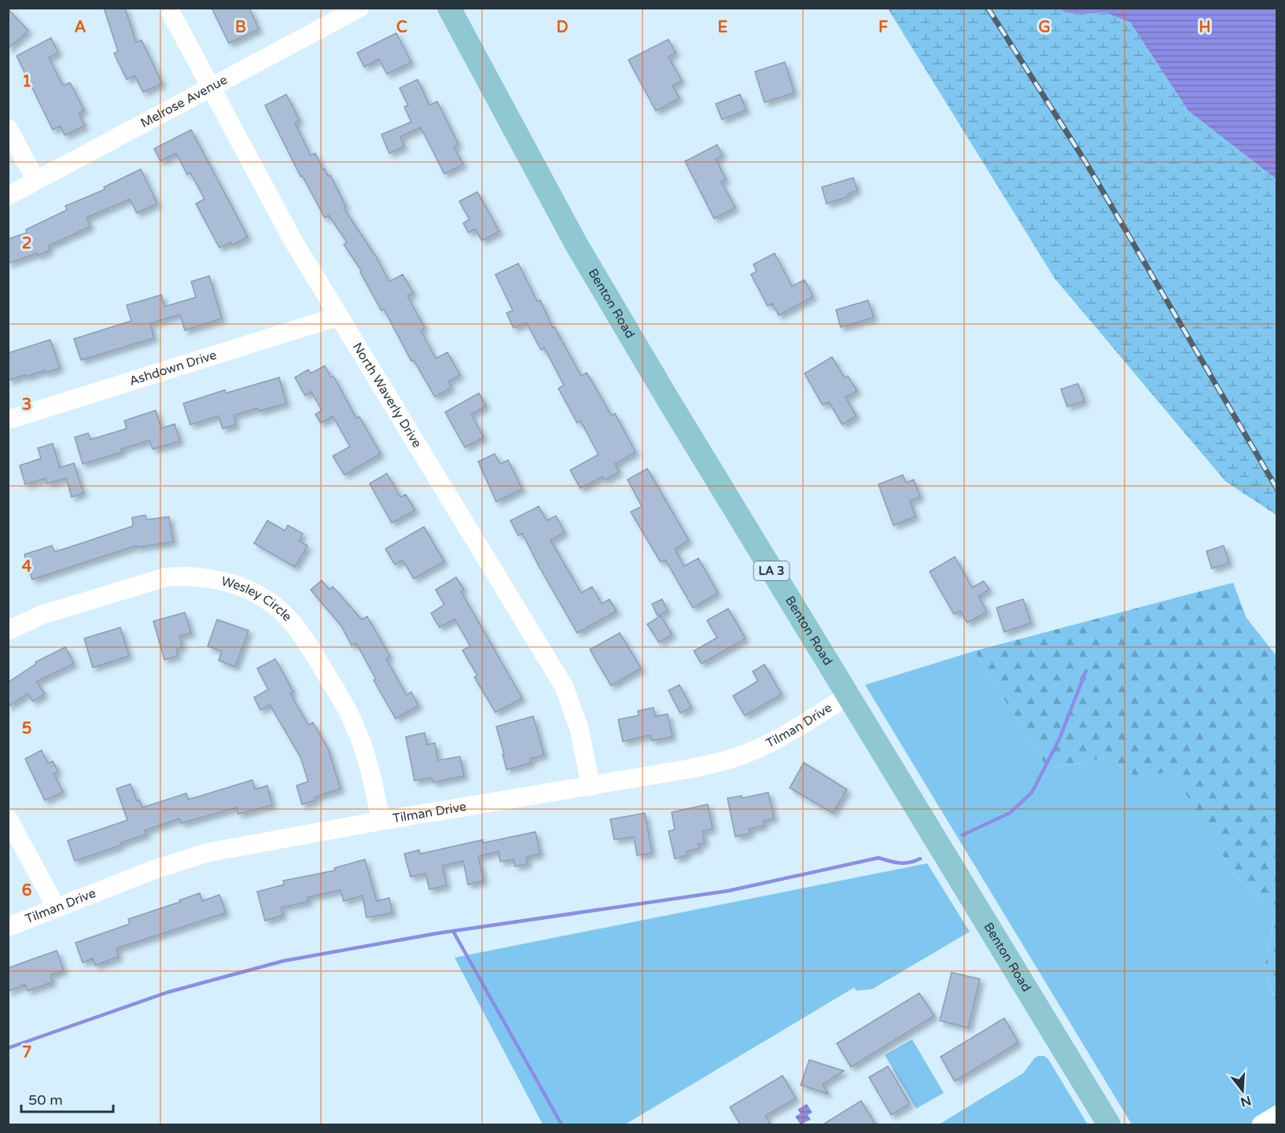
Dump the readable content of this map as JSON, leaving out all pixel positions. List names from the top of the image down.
{
  "streets": {
    "main road": ["Benton Road", "LA 3"],
    "street": [
      "Melrose Avenue",
      "Ashdown Drive",
      "North Waverly Drive",
      "Wesley Circle",
      "Tilman Drive"
    ]
  },
  "crossings": [
    ["Melrose Avenue", "North Waverly Drive"],
    ["Benton Road", "Tilman Drive"],
    ["Ashdown Drive", "North Waverly Drive"],
    ["North Waverly Drive", "Tilman Drive"],
    ["Wesley Circle", "Tilman Drive"]
  ],
  "scale_bar": "50 m",
  "north": "bottom",
  "grid": {
    "columns": [
      "A",
      "B",
      "C",
      "D",
      "E",
      "F",
      "G",
      "H"
    ],
    "rows": [
      "1",
      "2",
      "3",
      "4",
      "5",
      "6",
      "7"
    ]
  }
}
